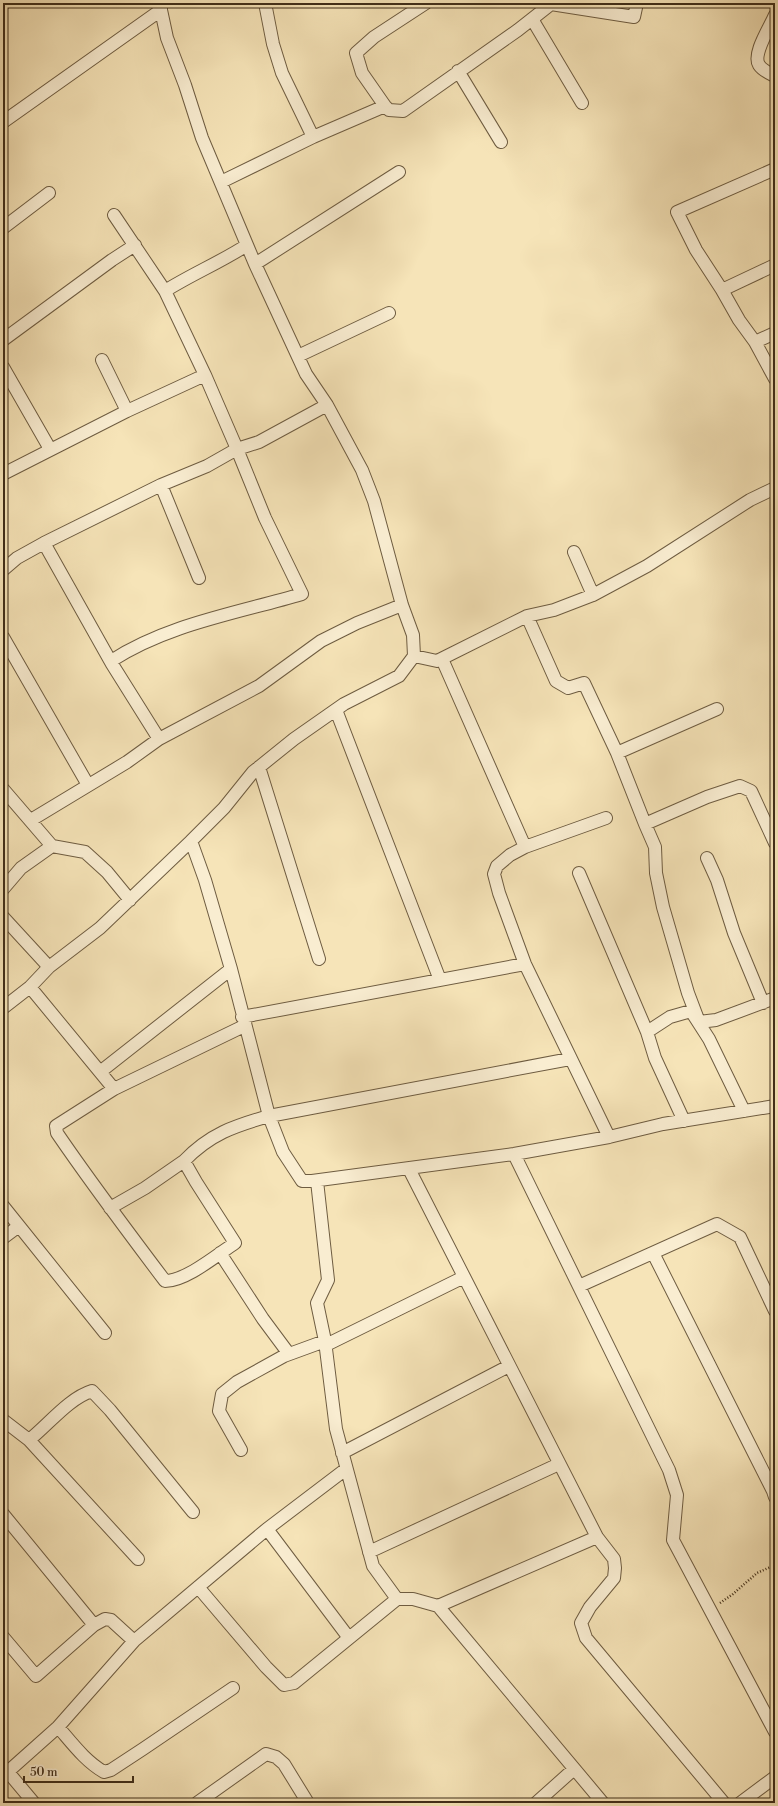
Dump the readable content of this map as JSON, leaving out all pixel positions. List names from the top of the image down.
{
  "scale_bar": "50 m"
}
